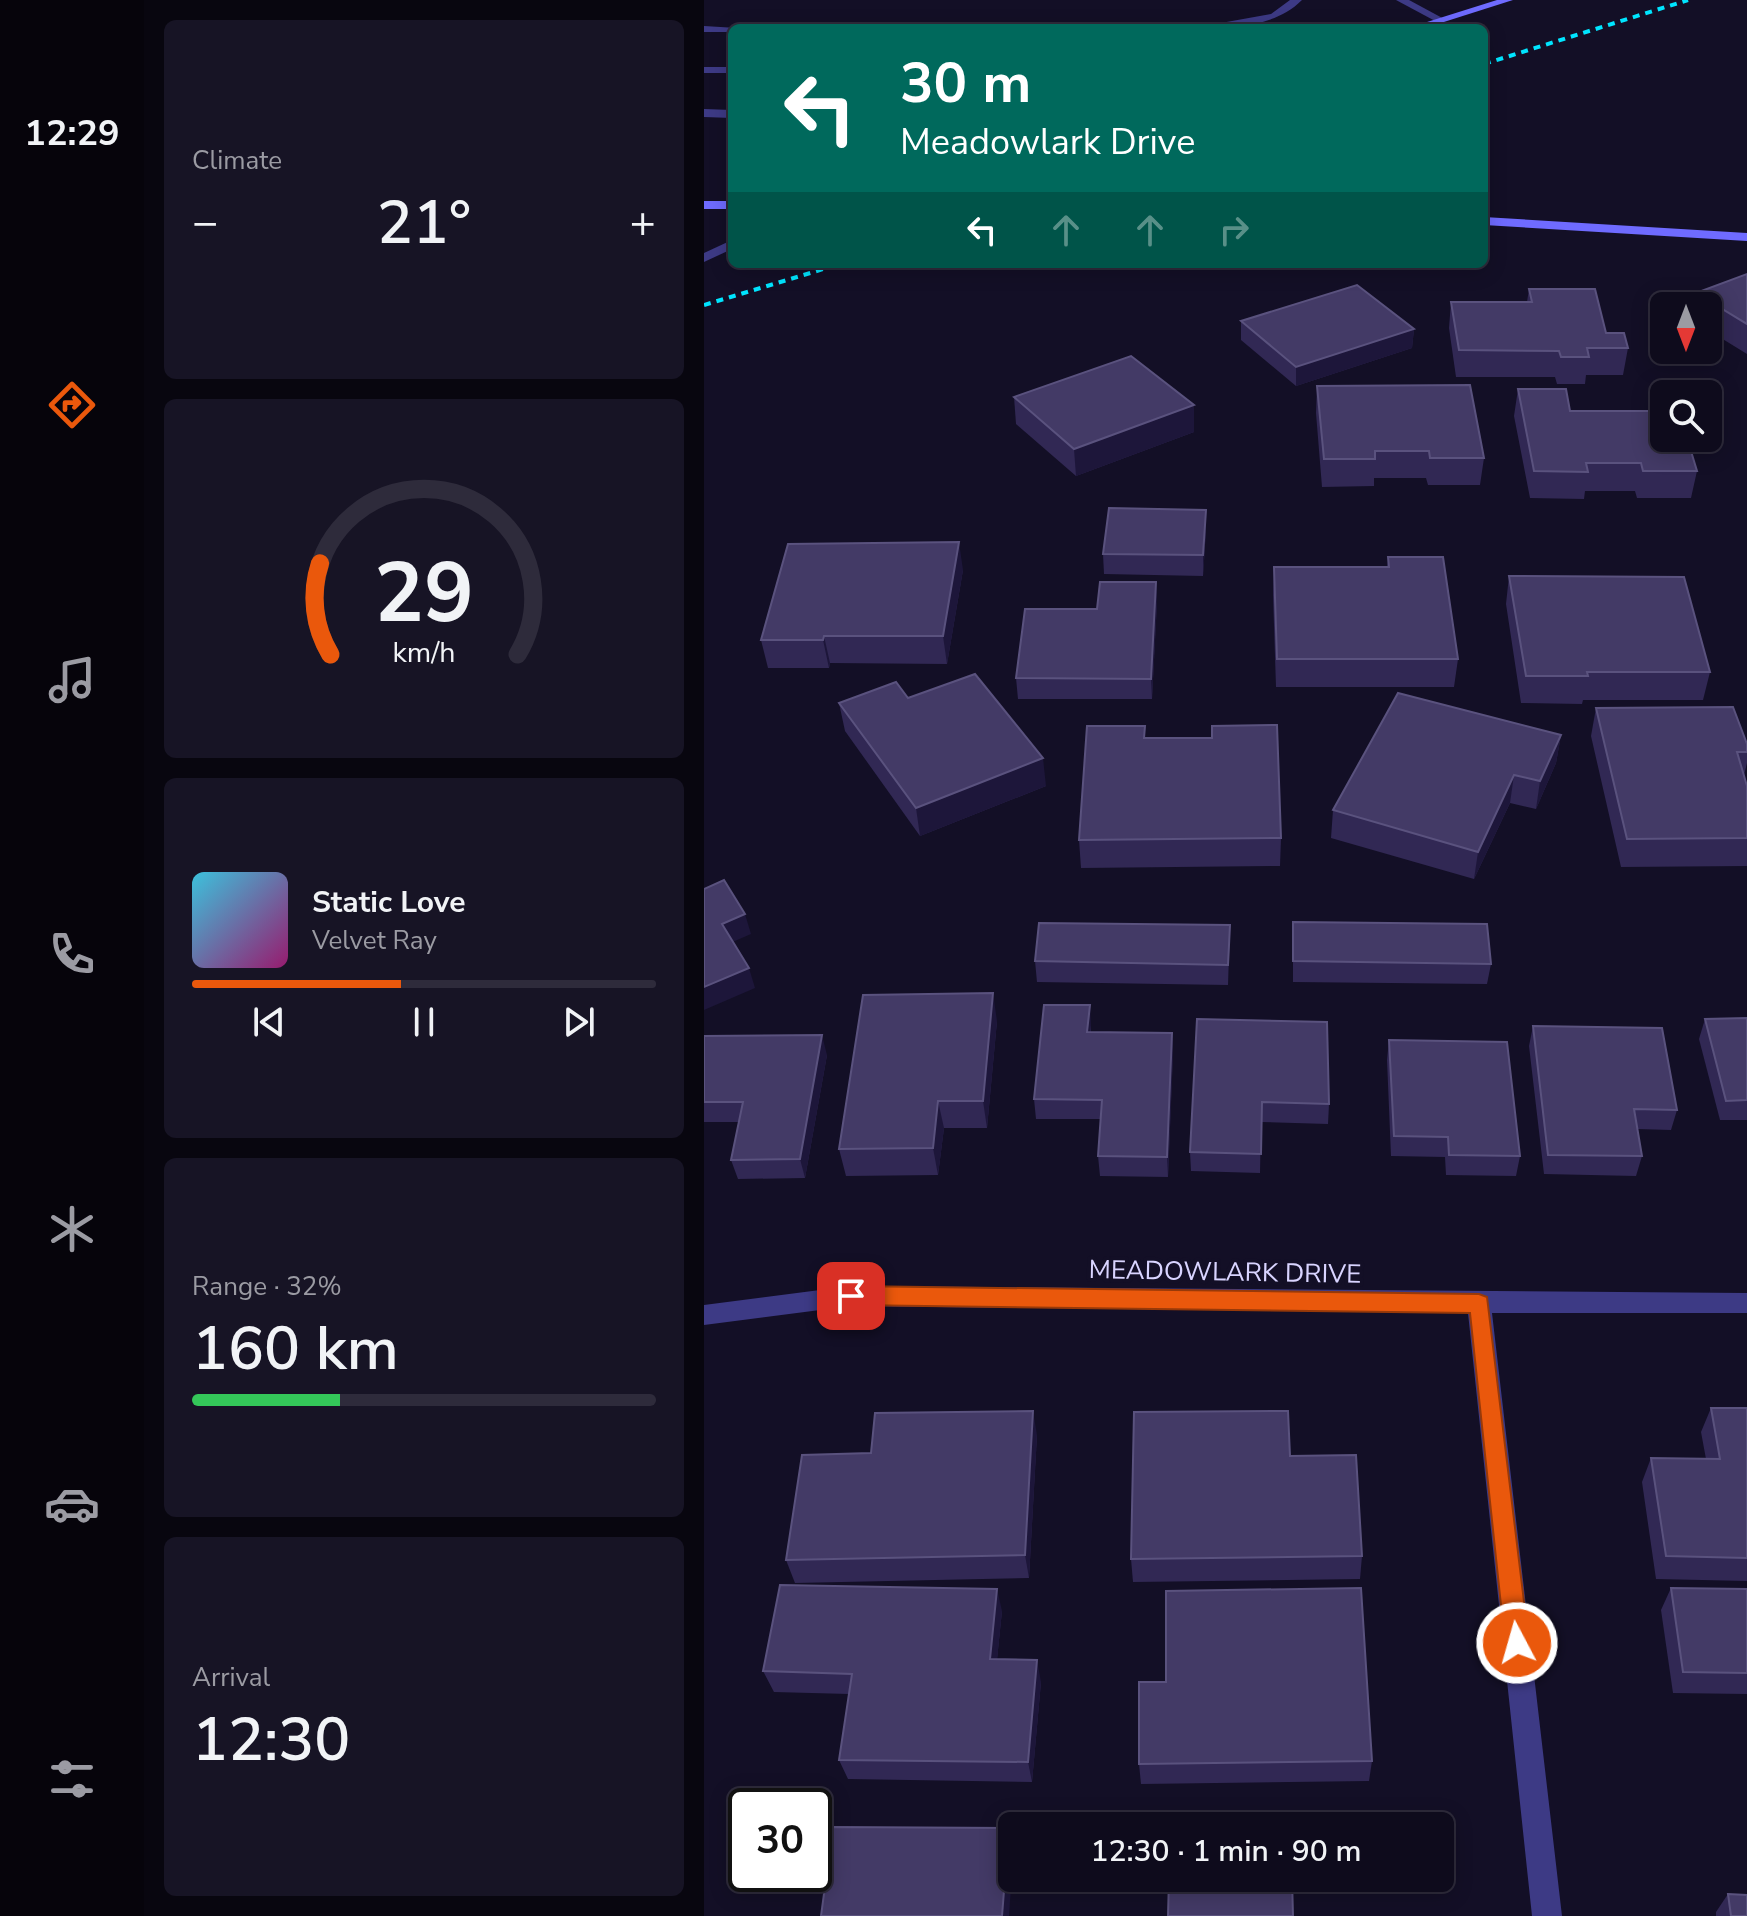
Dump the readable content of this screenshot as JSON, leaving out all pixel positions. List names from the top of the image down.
{
  "streets": {
    "street": ["MEADOWLARK DRIVE"]
  },
  "north": "bottom",
  "page": {
    "tabs": "12:29",
    "tile": [
      "Climate",
      ["Range · 32%", "160 km"],
      ["Arrival", "12:30"]
    ],
    "turn": ["30 m", "Meadowlark Drive"],
    "heat": ["−", "21°", "+"],
    "song": ["Static Love", "Velvet Ray"],
    "limit": "30",
    "trip": "12:30 · 1 min · 90 m",
    "gauge": ["29", "km/h"]
  }
}
